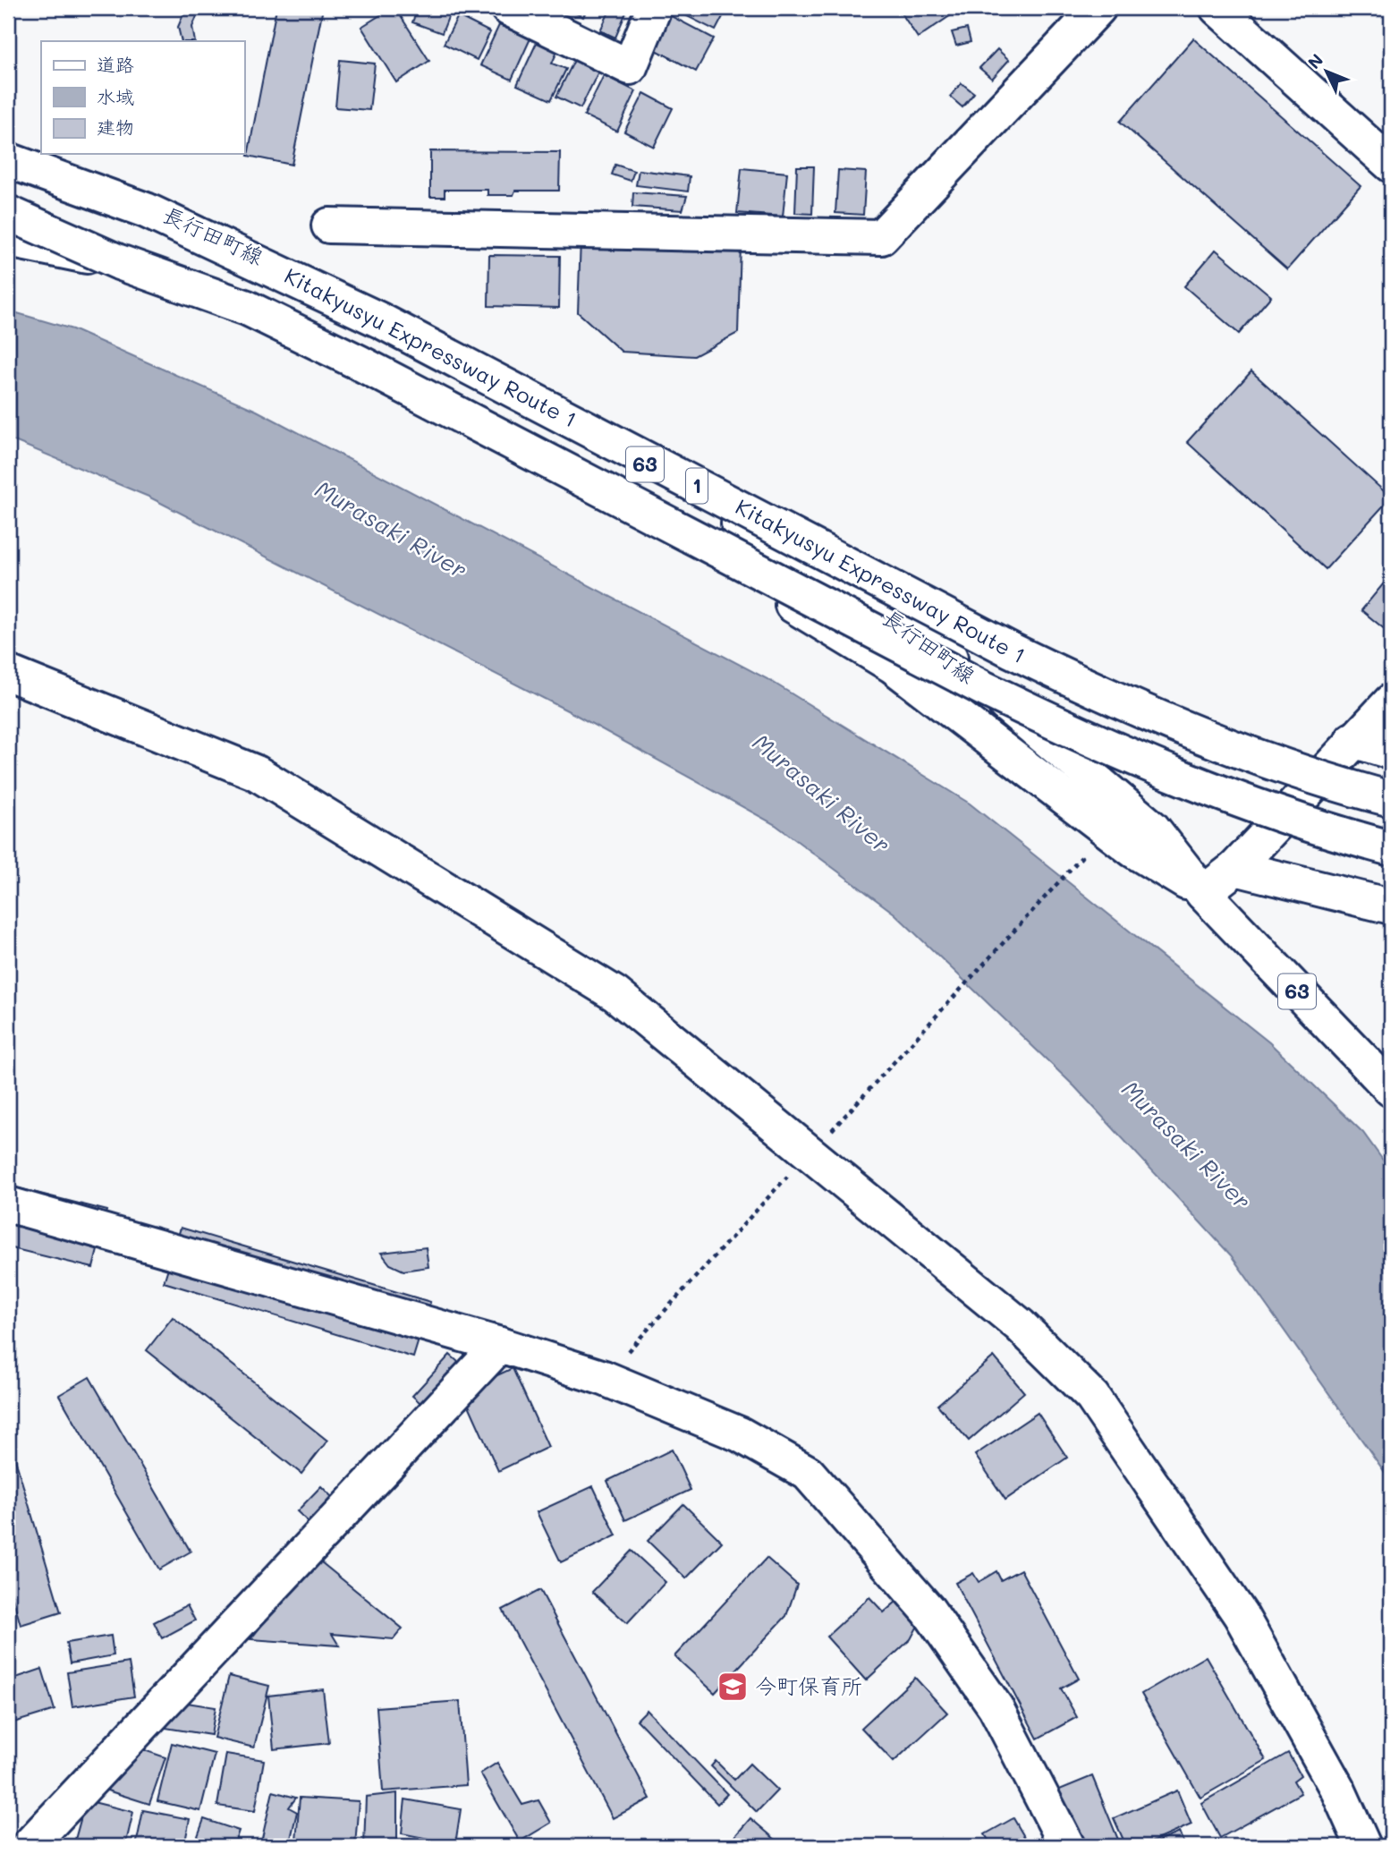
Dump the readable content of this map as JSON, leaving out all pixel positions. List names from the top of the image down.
{
  "streets": {
    "main road": [
      "長行田町線",
      "Kitakyusyu Expressway Route 1",
      "63",
      "1"
    ]
  },
  "crossings": [
    ["長行田町線", "Kitakyusyu Expressway Route 1"]
  ],
  "water": ["Murasaki River"],
  "places": {
    "school or university": ["今町保育所"]
  },
  "legend": ["道路", "水域", "建物"],
  "north": "top left"
}
